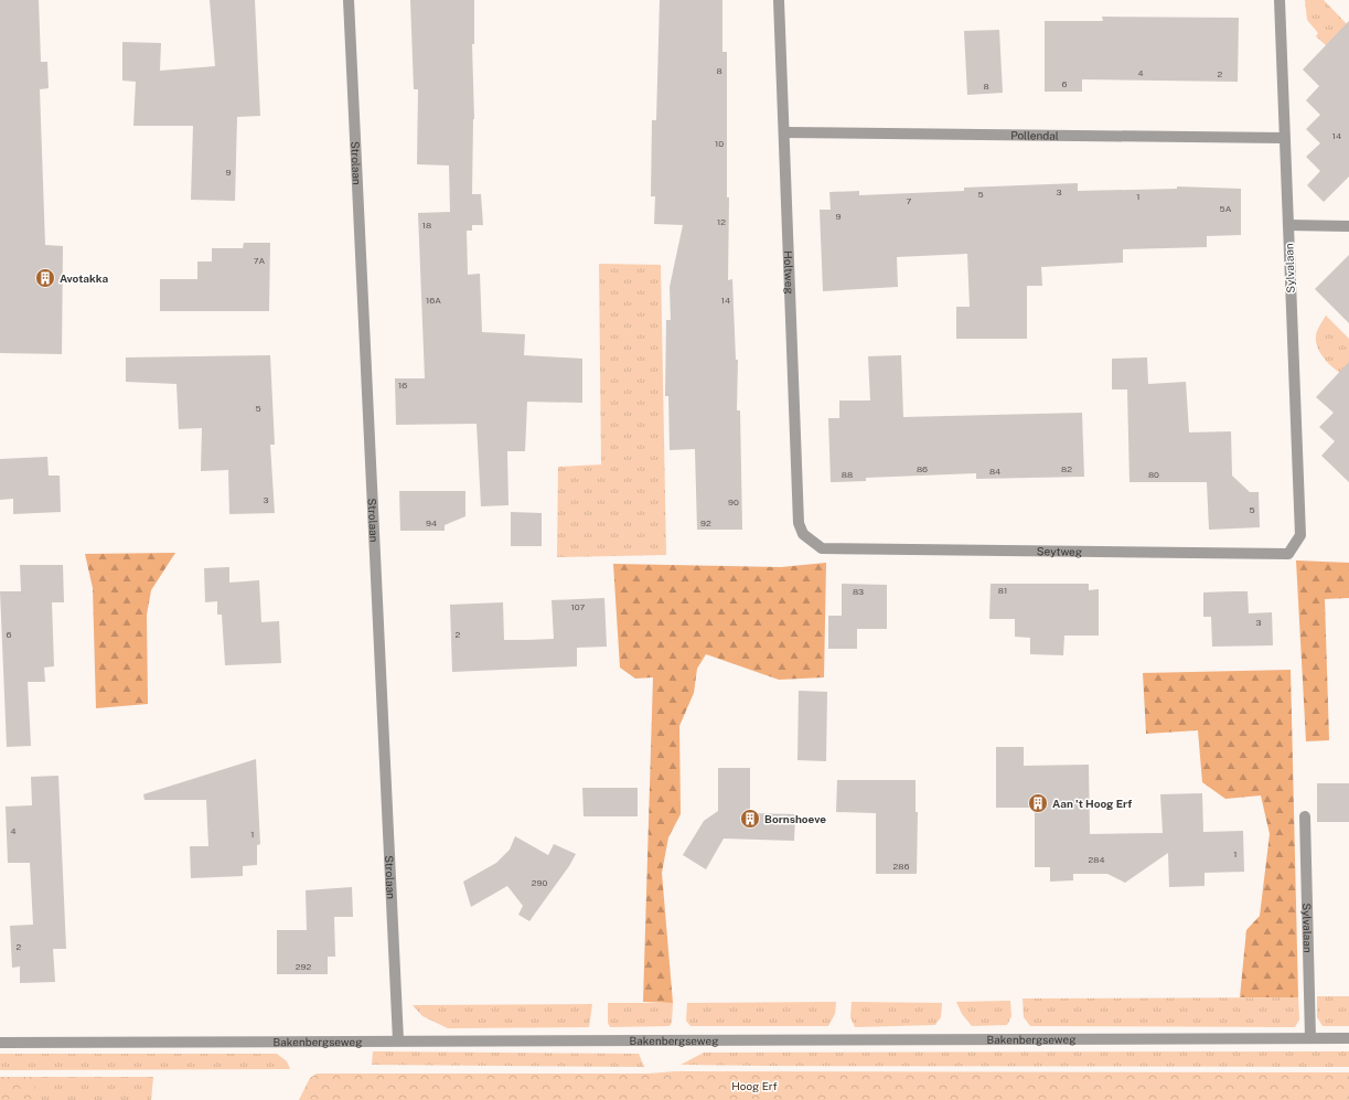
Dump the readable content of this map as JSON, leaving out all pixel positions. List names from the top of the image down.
{
  "streets": {
    "street": [
      "Pollendal",
      "Strolaan",
      "Sylvalaan",
      "Holtweg",
      "Seytweg",
      "Bakenbergseweg"
    ]
  },
  "crossings": [
    ["Pollendal", "Sylvalaan"],
    ["Pollendal", "Holtweg"],
    ["Strolaan", "Bakenbergseweg"],
    ["Sylvalaan", "Seytweg"],
    ["Sylvalaan", "Bakenbergseweg"],
    ["Holtweg", "Seytweg"]
  ],
  "parks": ["Hoog Erf"],
  "places": {
    "building": ["Avotakka", "Aan 't Hoog Erf", "Bornshoeve"]
  },
  "house_numbers": [
    "8",
    "4",
    "2",
    "6",
    "8",
    "14",
    "10",
    "9",
    "3",
    "5",
    "1",
    "7",
    "5A",
    "9",
    "12",
    "18",
    "7A",
    "16A",
    "14",
    "16",
    "5",
    "86",
    "82",
    "84",
    "88",
    "80",
    "3",
    "90",
    "5",
    "94",
    "92",
    "81",
    "83",
    "107",
    "3",
    "6",
    "2",
    "4",
    "1",
    "1",
    "284",
    "286",
    "290",
    "2",
    "292"
  ]
}
